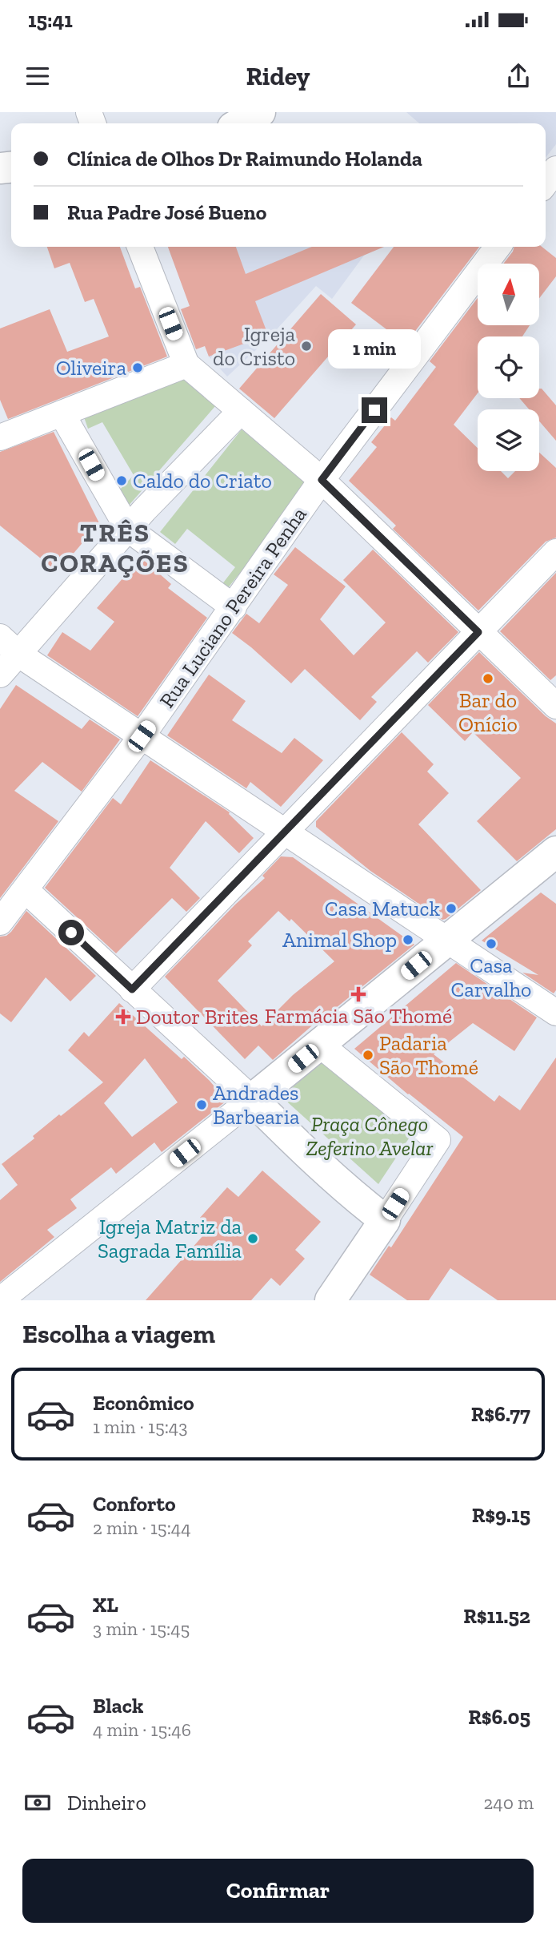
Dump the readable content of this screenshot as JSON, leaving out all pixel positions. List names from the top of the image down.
{
  "streets": {
    "street": ["Rua Luciano Pereira Penha"]
  },
  "districts": ["TRÊS CORAÇÕES"],
  "parks": ["Praça Cônego Zeferino Avelar"],
  "places": {
    "other": [
      "Igreja do Cristo",
      "Oliveira",
      "Caldo do Criato",
      "Bar do Onício",
      "Casa Matuck",
      "Animal Shop",
      "Casa Carvalho",
      "Padaria São Thomé",
      "Andrades Barbearia",
      "Igreja Matriz da Sagrada Família"
    ],
    "health": ["Farmácia São Thomé", "Doutor Brites"]
  },
  "north": "top",
  "page": {
    "status": "15:41",
    "header": "Ridey",
    "banner": ["Clínica de Olhos Dr Raimundo Holanda", "Rua Padre José Bueno"],
    "bubble": "1 min",
    "heading": "Escolha a viagem",
    "list": [
      {
        "name": "Econômico",
        "note": "1 min · 15:43",
        "value": "R$6.77"
      },
      {
        "name": "Conforto",
        "note": "2 min · 15:44",
        "value": "R$9.15"
      },
      {
        "name": "XL",
        "note": "3 min · 15:45",
        "value": "R$11.52"
      },
      {
        "name": "Black",
        "note": "4 min · 15:46",
        "value": "R$6.05"
      }
    ],
    "pay": ["Dinheiro", "240 m"],
    "buttons": "Confirmar"
  }
}
